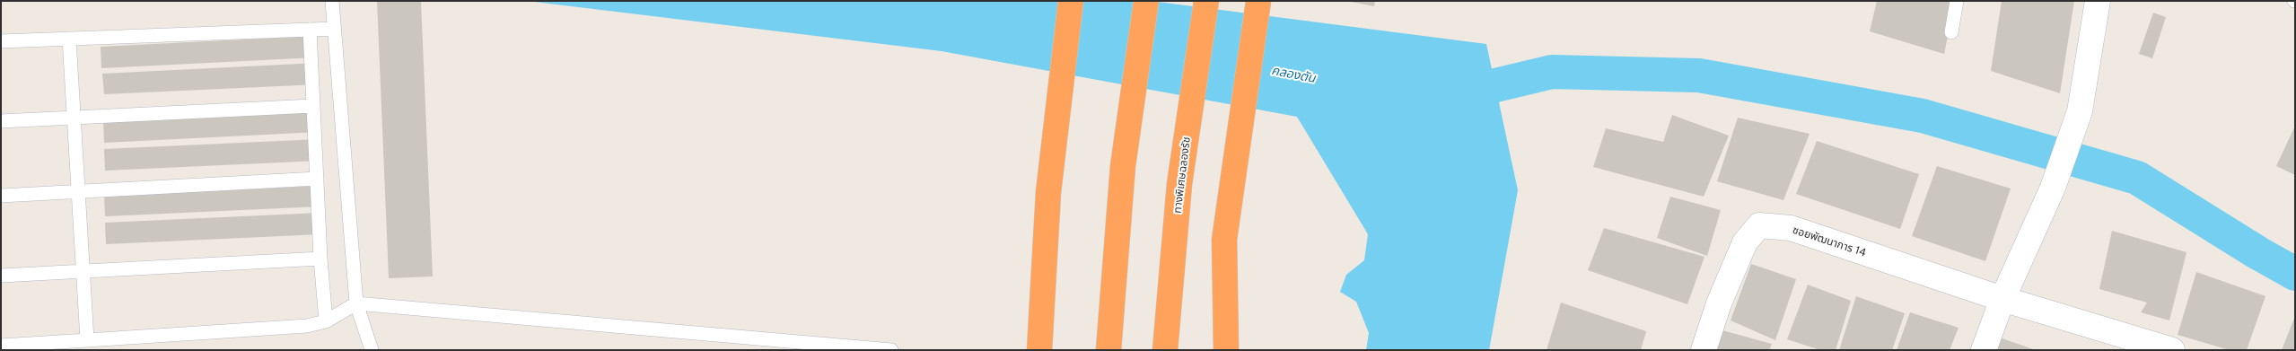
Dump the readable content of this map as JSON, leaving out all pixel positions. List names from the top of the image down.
{
  "streets": {
    "highway": ["ทางพิเศษฉลองรัช"],
    "street": ["ซอยพัฒนาการ 14"]
  },
  "water": ["คลองตัน"]
}
